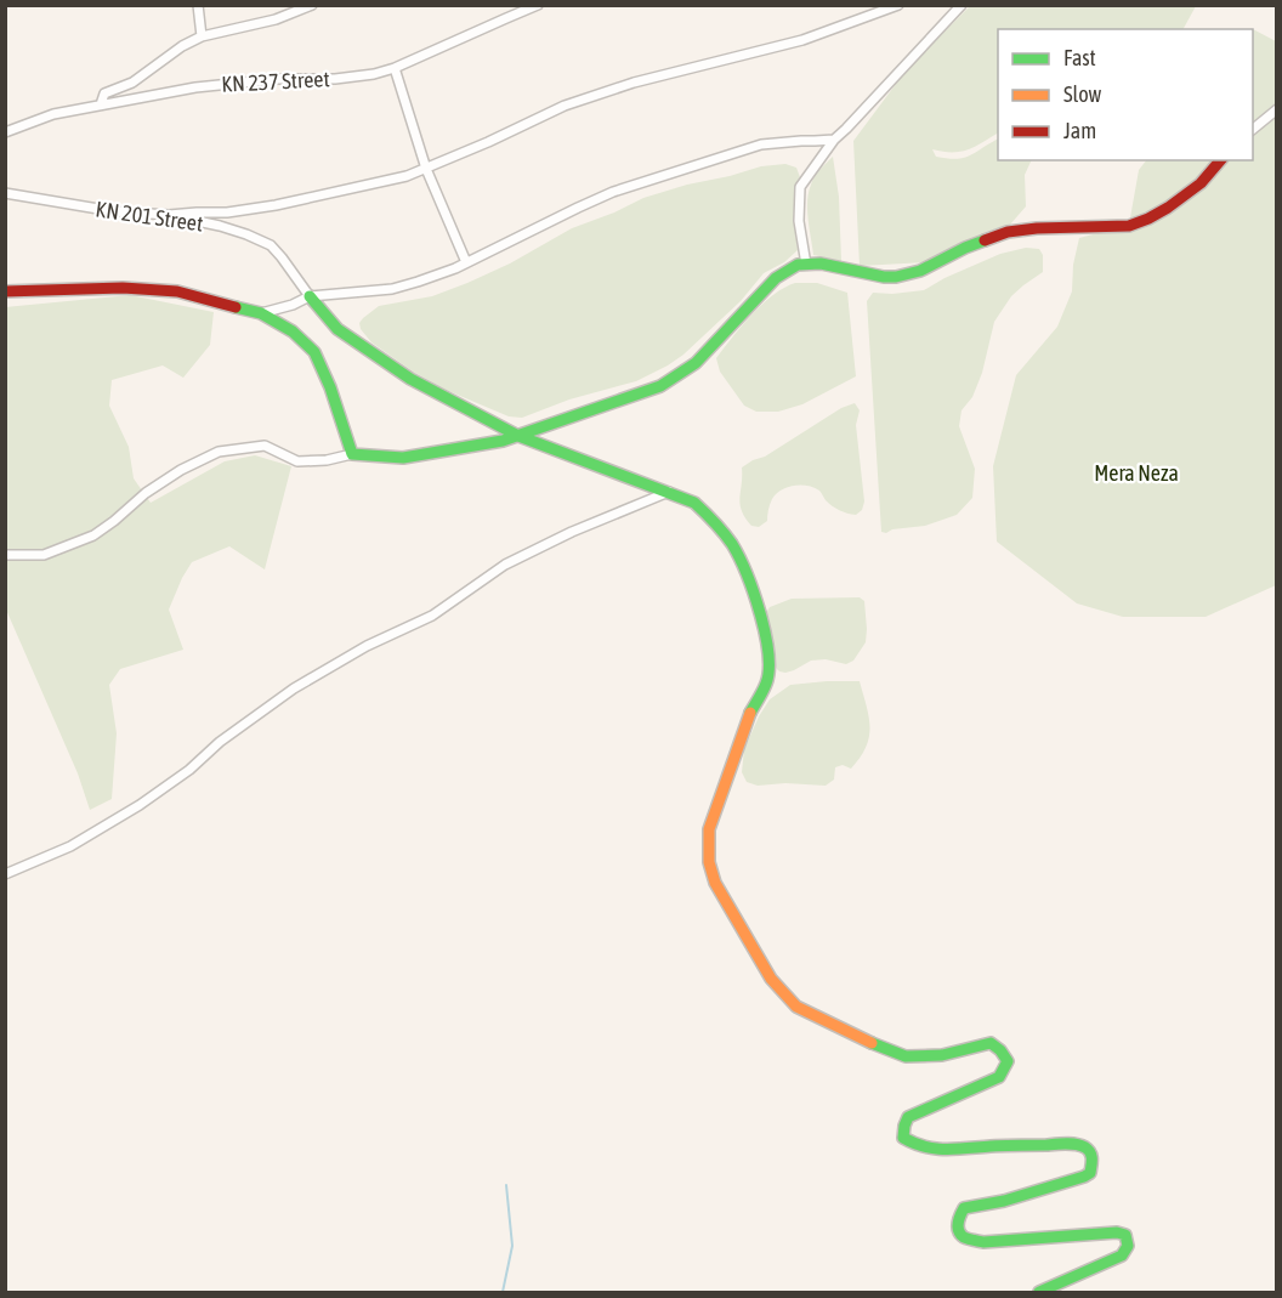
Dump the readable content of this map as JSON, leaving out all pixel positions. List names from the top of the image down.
{
  "streets": {
    "street": ["KN 237 Street", "KN 201 Street"]
  },
  "parks": ["Mera Neza"],
  "legend": ["Fast", "Slow", "Jam"]
}
